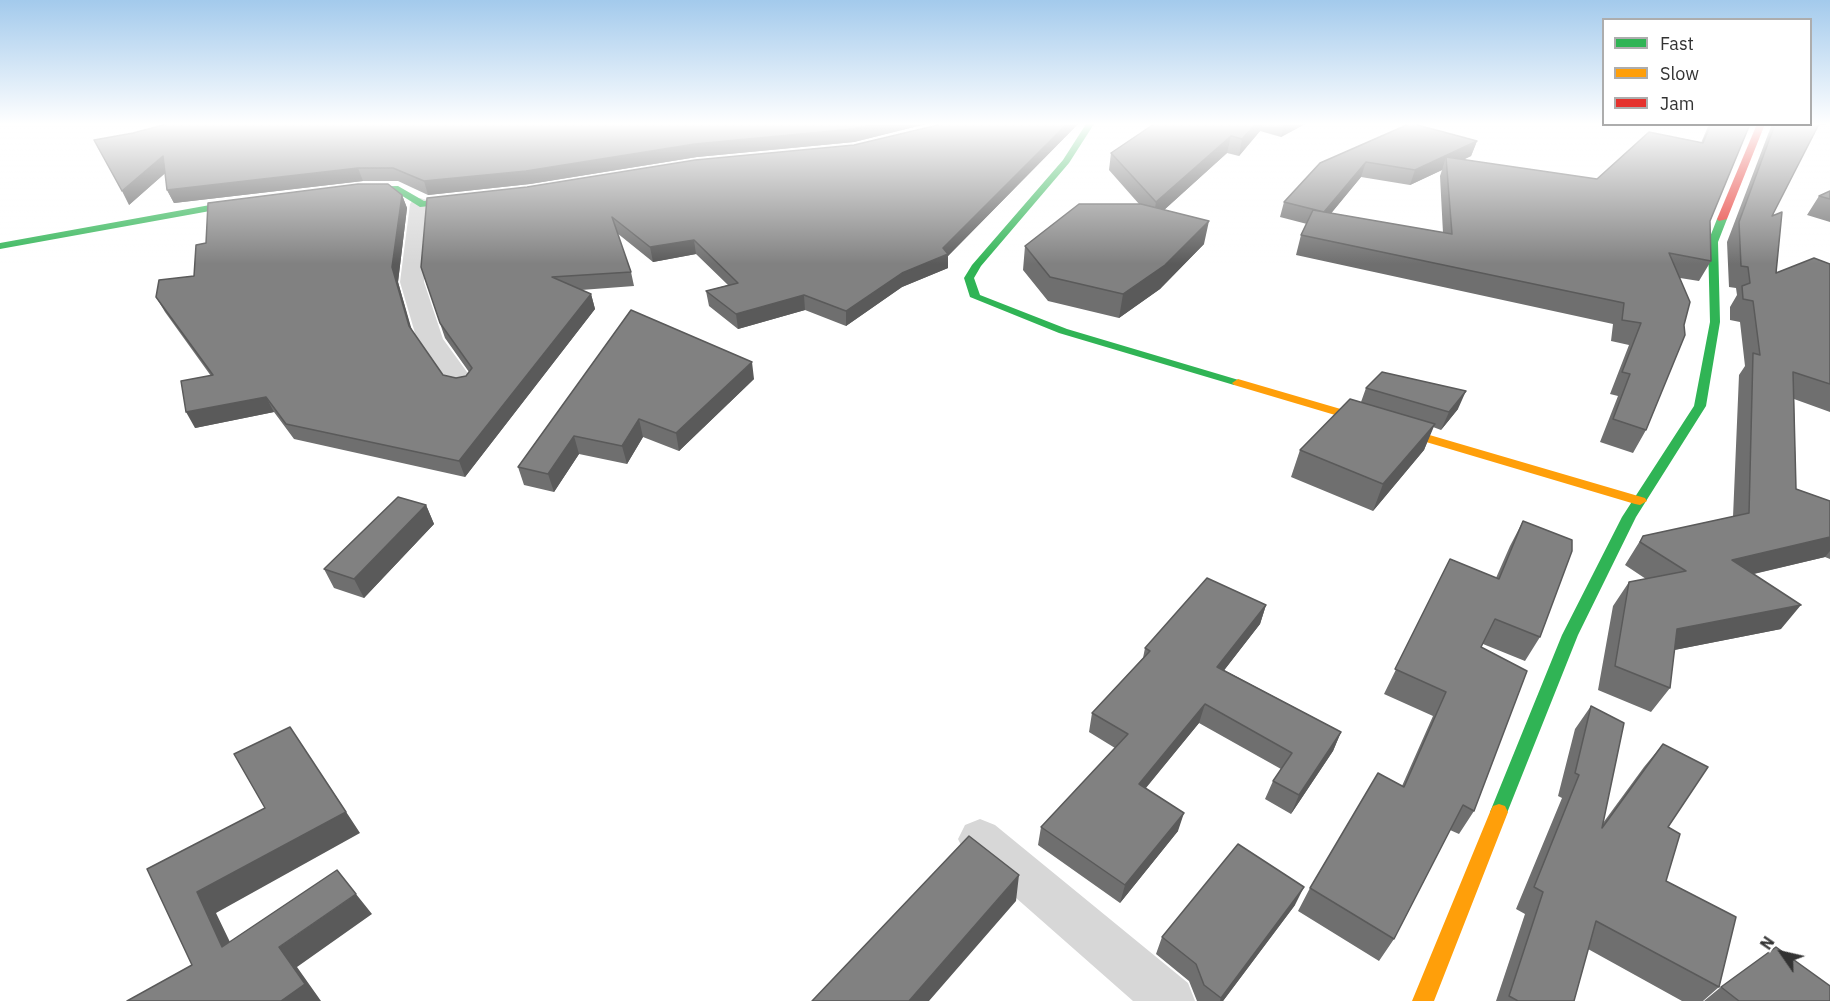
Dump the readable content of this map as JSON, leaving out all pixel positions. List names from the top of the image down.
{
  "legend": ["Fast", "Slow", "Jam"],
  "north": "top left"
}
